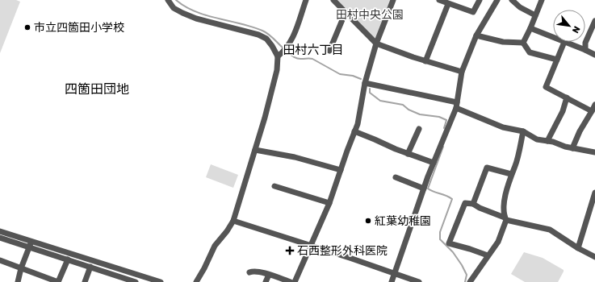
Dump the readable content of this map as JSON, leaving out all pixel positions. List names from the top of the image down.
{
  "districts": ["田村六丁目", "四箇田団地"],
  "parks": ["田村中央公園"],
  "places": {
    "other": ["市立四箇田小学校", "紅葉幼稚園"],
    "health": ["石西整形外科医院"]
  },
  "north": "bottom right"
}
